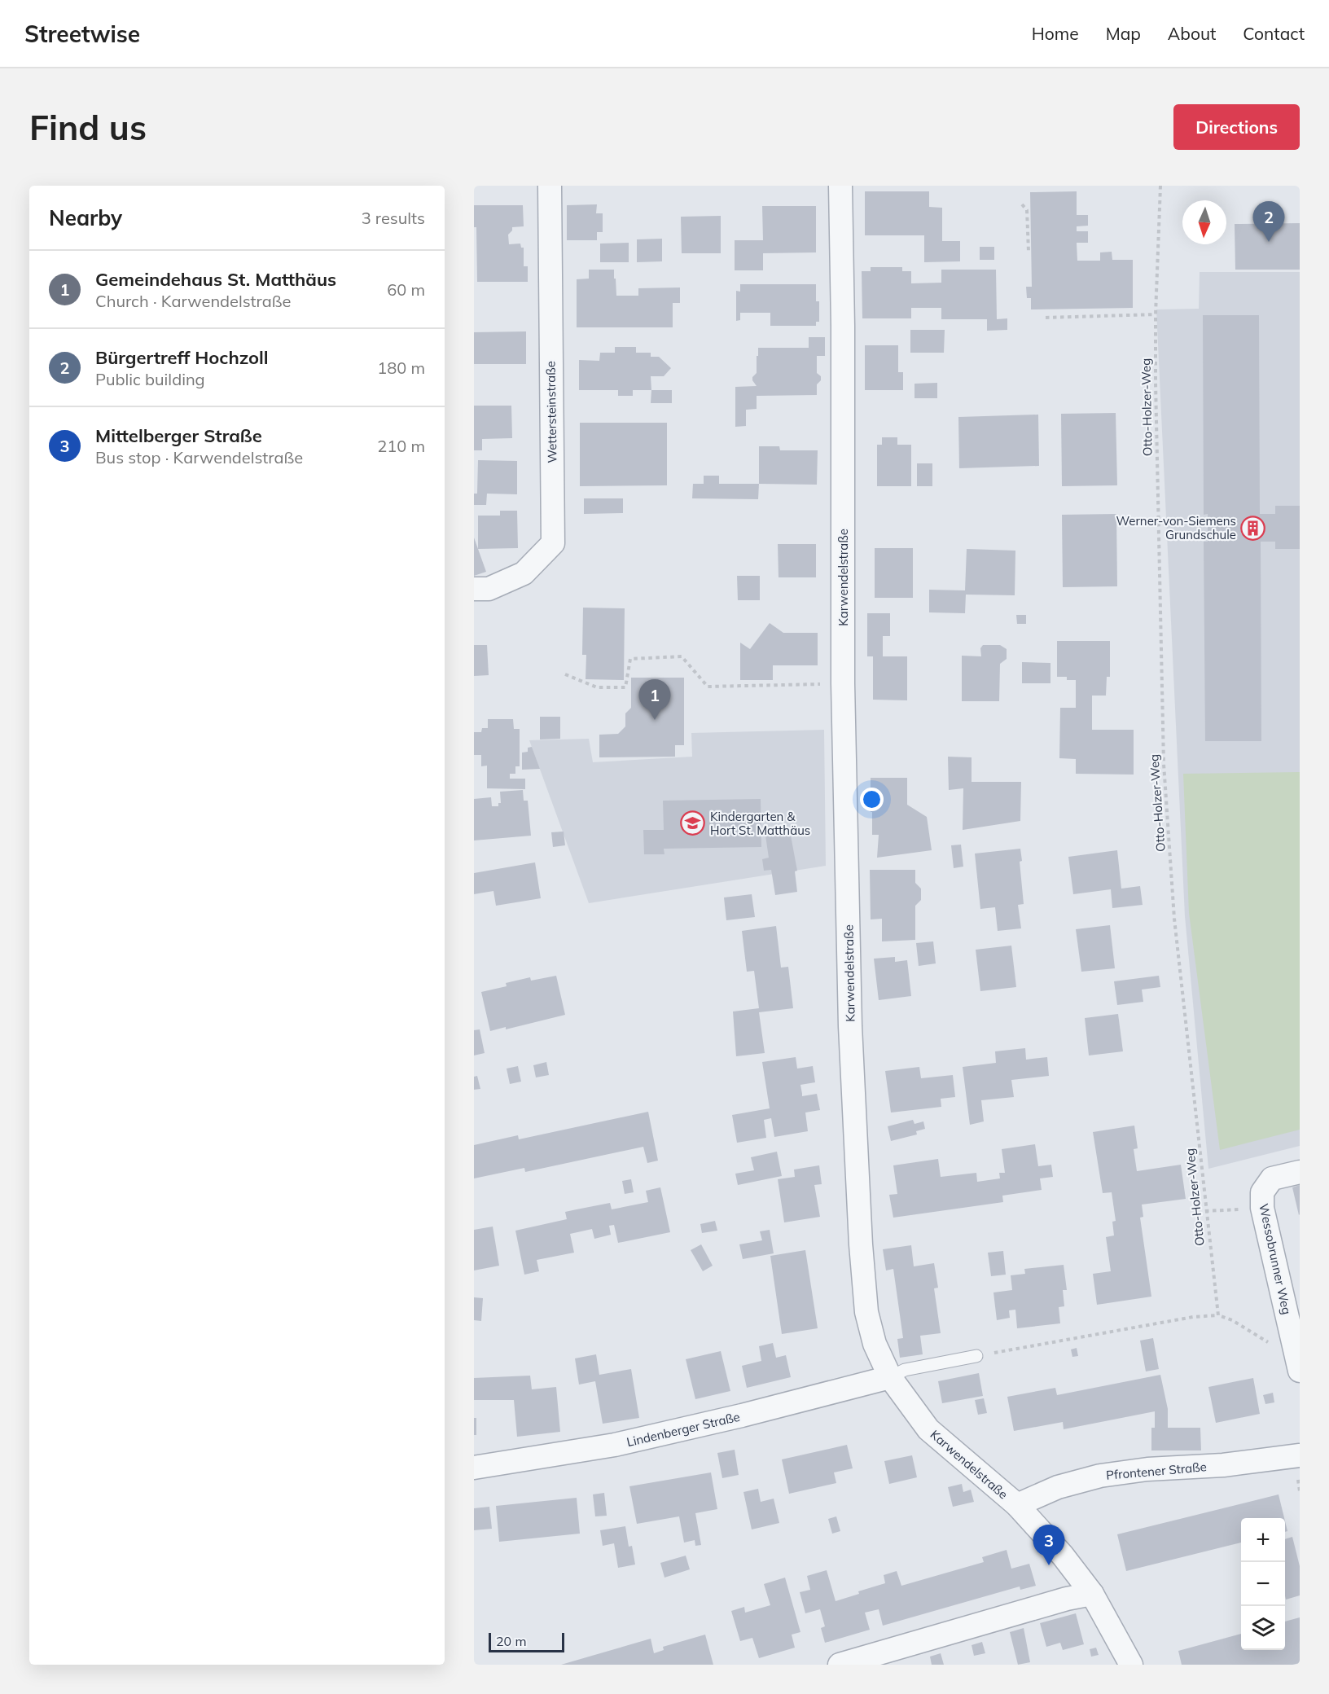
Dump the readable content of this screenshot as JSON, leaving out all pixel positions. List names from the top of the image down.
{
  "streets": {
    "street": [
      "Wettersteinstraße",
      "Karwendelstraße",
      "Wessobrunner Weg",
      "Lindenberger Straße",
      "Pfrontener Straße"
    ],
    "path": ["Otto-Holzer-Weg"]
  },
  "crossings": [
    ["Karwendelstraße", "Lindenberger Straße"],
    ["Karwendelstraße", "Pfrontener Straße"]
  ],
  "places": {
    "building": ["Werner-von-Siemens Grundschule"],
    "school or university": ["Kindergarten & Hort St. Matthäus"]
  },
  "scale_bar": "20 m",
  "north": "bottom",
  "page": {
    "header": "Streetwise",
    "nav": [
      "Home",
      "Map",
      "About",
      "Contact"
    ],
    "buttons": "Directions",
    "title": "Find us",
    "heading": ["Nearby", "3 results"],
    "pins": ["2", "1", "3"],
    "list": [
      {
        "mark": "1",
        "name": "Gemeindehaus St. Matthäus",
        "note": "Church · Karwendelstraße",
        "value": "60 m"
      },
      {
        "mark": "2",
        "name": "Bürgertreff Hochzoll",
        "note": "Public building",
        "value": "180 m"
      },
      {
        "mark": "3",
        "name": "Mittelberger Straße",
        "note": "Bus stop · Karwendelstraße",
        "value": "210 m"
      }
    ],
    "map_buttons": ["+", "−"],
    "scale": "20 m"
  }
}
